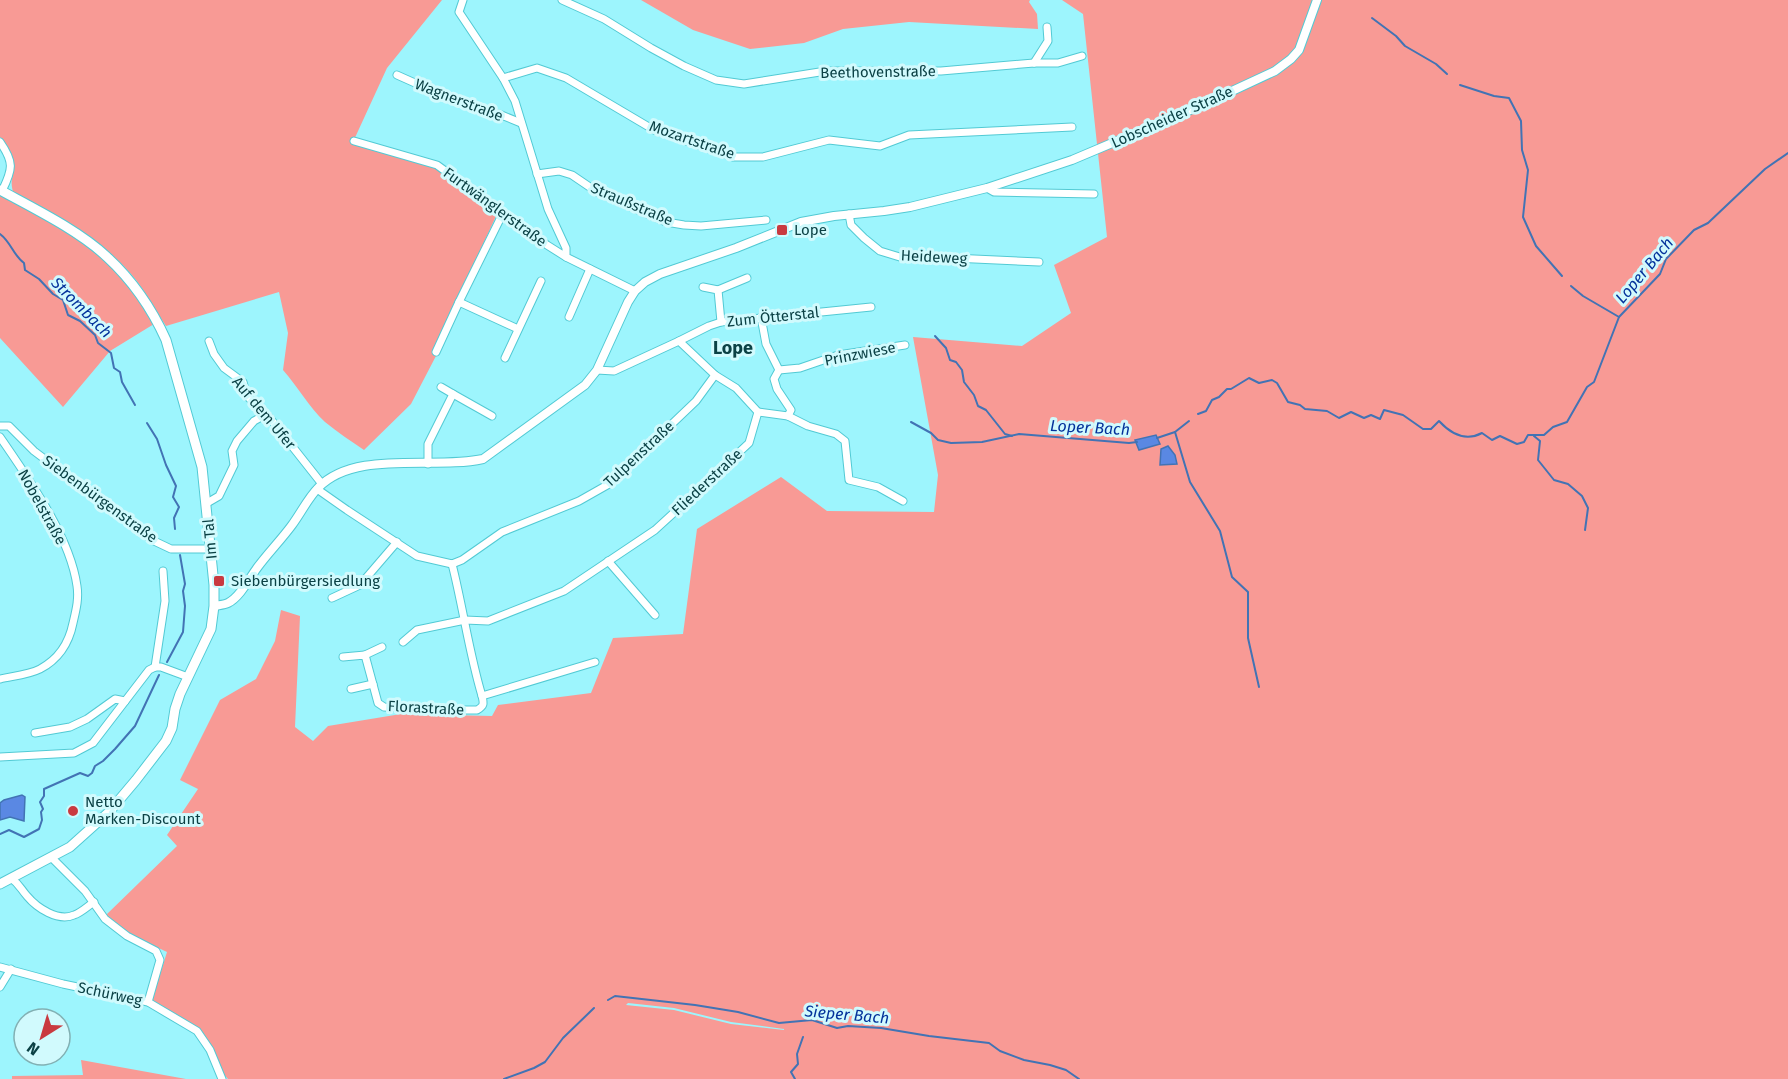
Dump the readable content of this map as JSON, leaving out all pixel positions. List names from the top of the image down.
{
  "streets": {
    "main road": ["Im Tal"],
    "street": [
      "Beethovenstraße",
      "Wagnerstraße",
      "Lobscheider Straße",
      "Mozartstraße",
      "Straußstraße",
      "Furtwänglerstraße",
      "Heideweg",
      "Zum Ötterstal",
      "Prinzwiese",
      "Auf dem Ufer",
      "Tulpenstraße",
      "Fliederstraße",
      "Siebenbürgenstraße",
      "Nobelstraße",
      "Florastraße",
      "Schürweg"
    ]
  },
  "crossings": [
    ["Lobscheider Straße", "Heideweg"],
    ["Lobscheider Straße", "Auf dem Ufer"],
    ["Lobscheider Straße", "Im Tal"],
    ["Tulpenstraße", "Florastraße"],
    ["Fliederstraße", "Florastraße"],
    ["Siebenbürgenstraße", "Im Tal"]
  ],
  "districts": ["Lope"],
  "water": ["Loper Bach", "Strombach", "Sieper Bach"],
  "places": {
    "transit": ["Lope", "Siebenbürgersiedlung"],
    "other": ["Netto Marken-Discount"]
  },
  "north": "bottom left"
}
